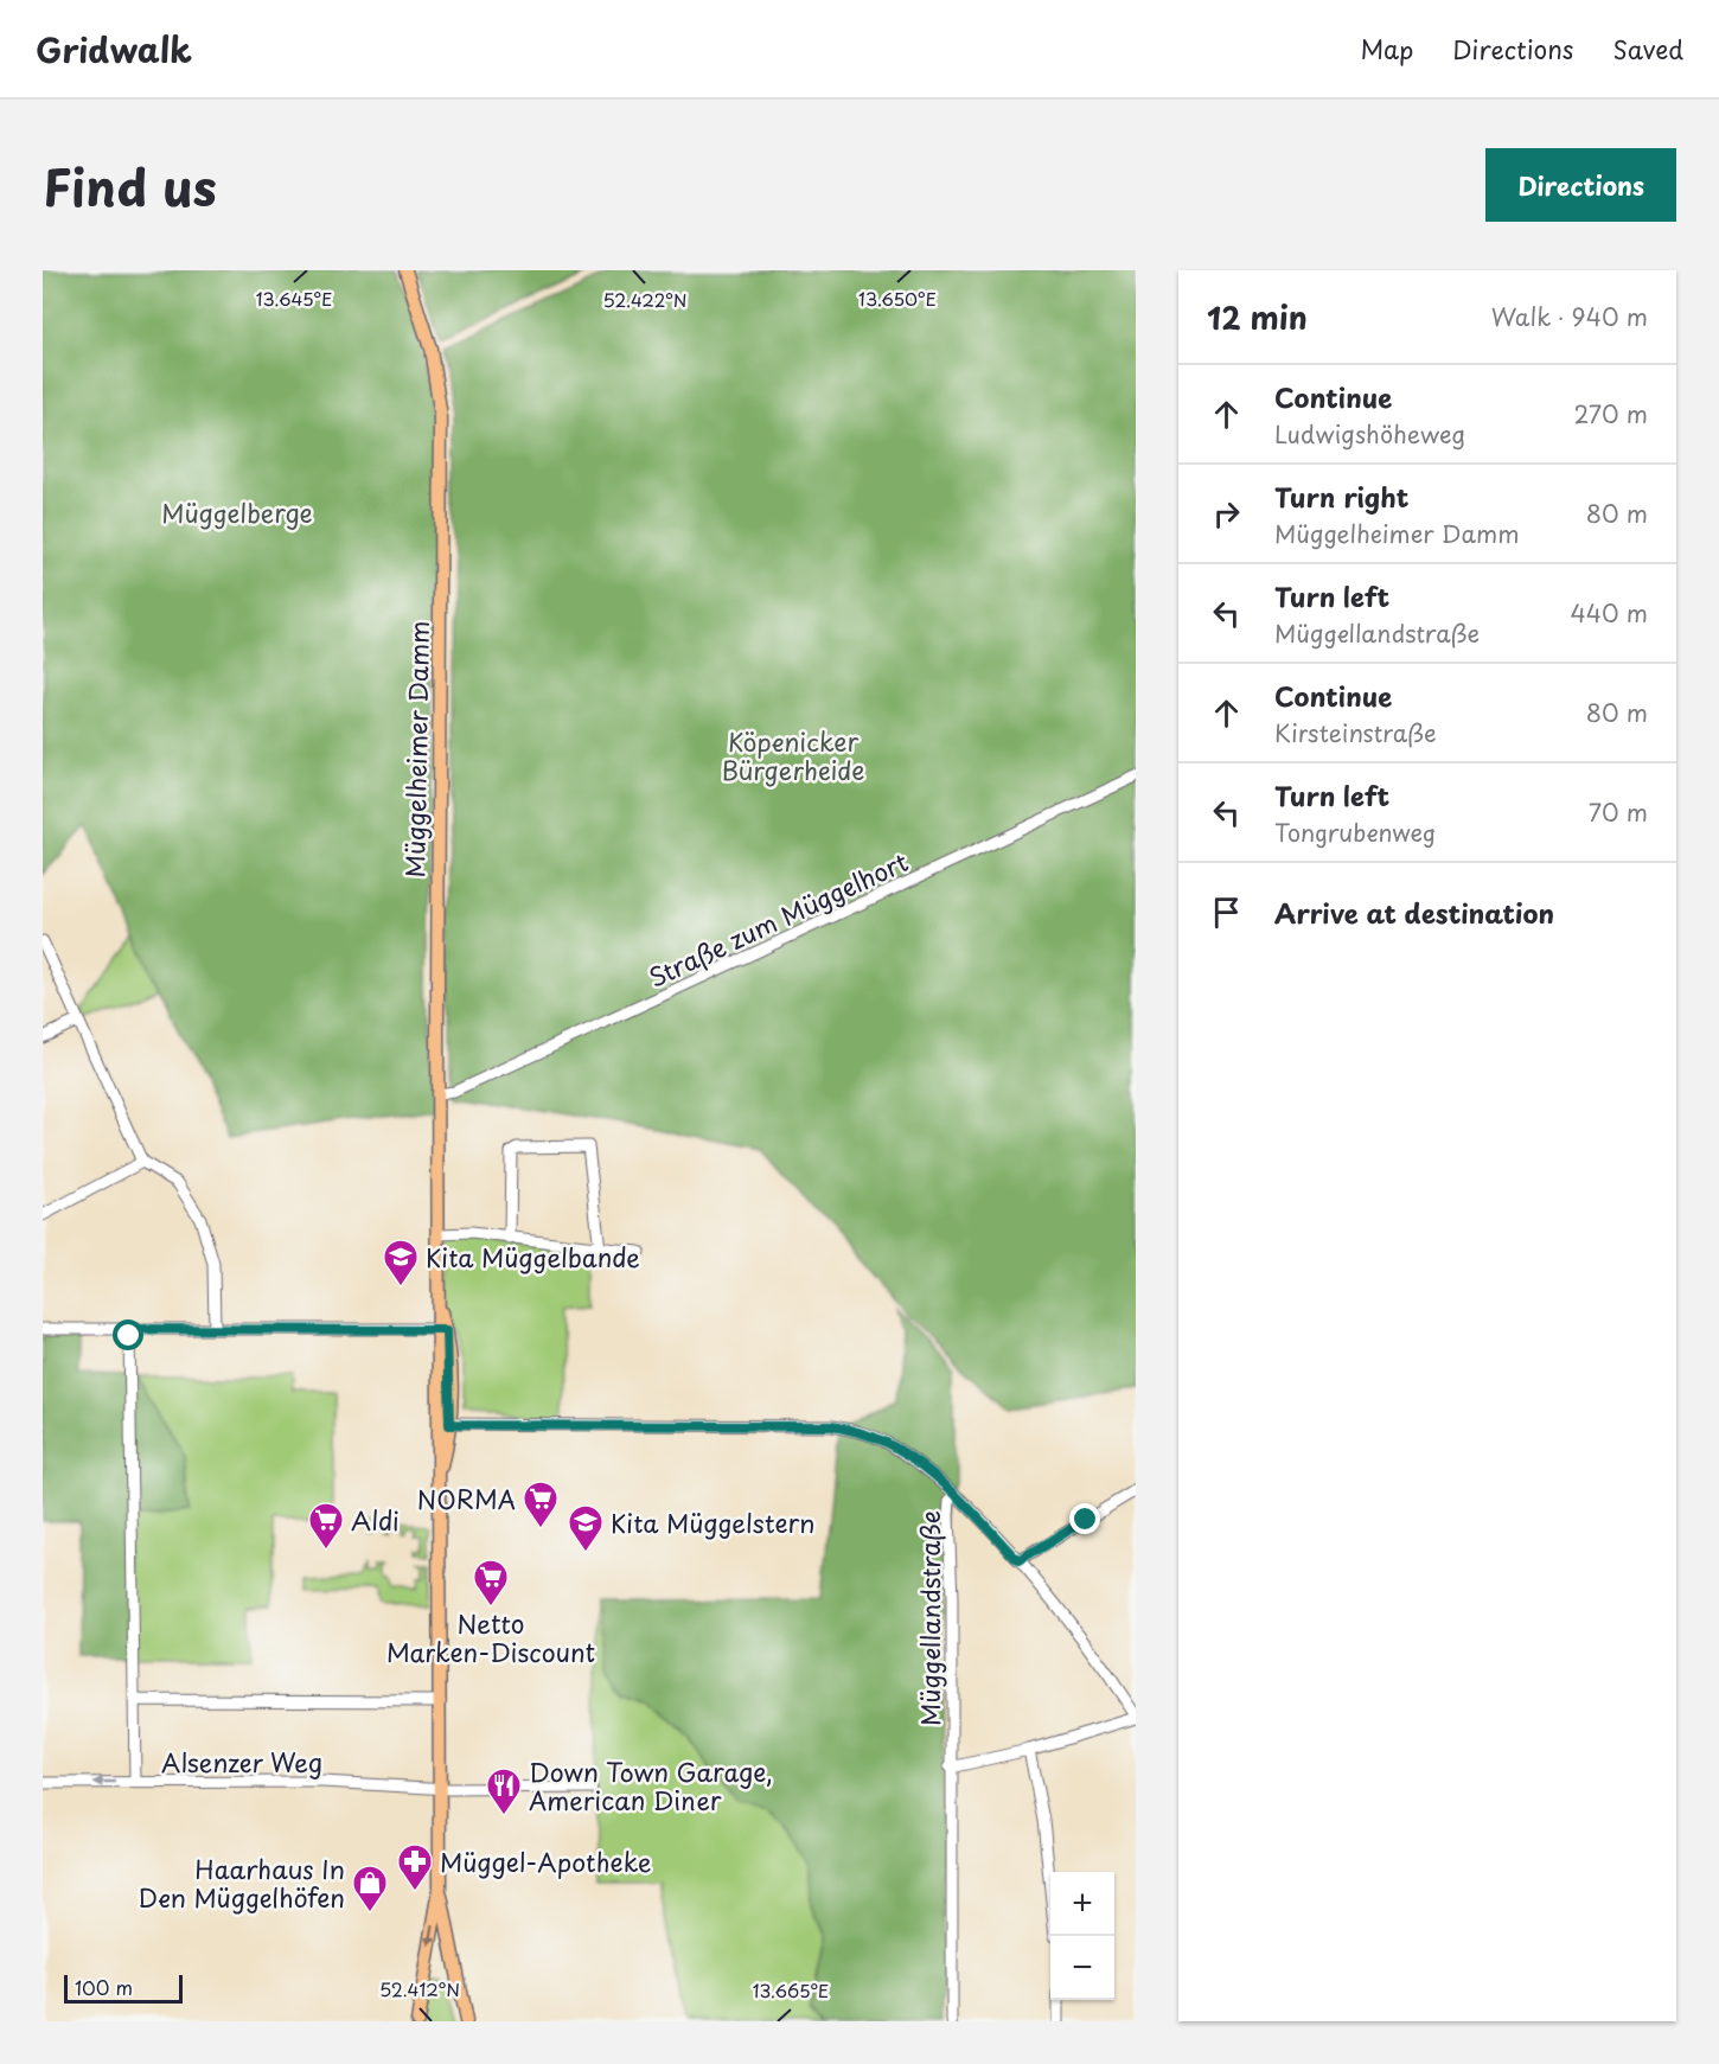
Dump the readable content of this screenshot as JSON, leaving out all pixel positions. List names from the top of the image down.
{
  "streets": {
    "main road": ["Müggelheimer Damm"],
    "street": ["Straße zum Müggelhort", "Müggellandstraße", "Alsenzer Weg"]
  },
  "crossings": [
    ["Müggelheimer Damm", "Straße zum Müggelhort"],
    ["Müggelheimer Damm", "Müggellandstraße"],
    ["Müggelheimer Damm", "Alsenzer Weg"]
  ],
  "parks": ["Müggelberge", "Köpenicker Bürgerheide"],
  "places": {
    "school or university": ["Kita Müggelbande", "Kita Müggelstern"],
    "supermarket": ["NORMA", "Aldi", "Netto Marken-Discount"],
    "restaurant": ["Down Town Garage, American Diner"],
    "pharmacy": ["Müggel-Apotheke"],
    "shop": ["Haarhaus In Den Müggelhöfen"]
  },
  "scale_bar": "100 m",
  "page": {
    "header": "Gridwalk",
    "nav": ["Map", "Directions", "Saved"],
    "title": "Find us",
    "buttons": "Directions",
    "heading": ["12 min", "Walk · 940 m"],
    "list": [
      ["Continue", "Ludwigshöheweg", "270 m"],
      ["Turn right", "Müggelheimer Damm", "80 m"],
      ["Turn left", "Müggellandstraße", "440 m"],
      ["Continue", "Kirsteinstraße", "80 m"],
      ["Turn left", "Tongrubenweg", "70 m"],
      "Arrive at destination"
    ],
    "map_buttons": ["+", "−"],
    "scale": "100 m"
  },
  "coordinates": [
    "13.645°E",
    "13.650°E",
    "52.422°N",
    "52.412°N",
    "13.665°E"
  ]
}
